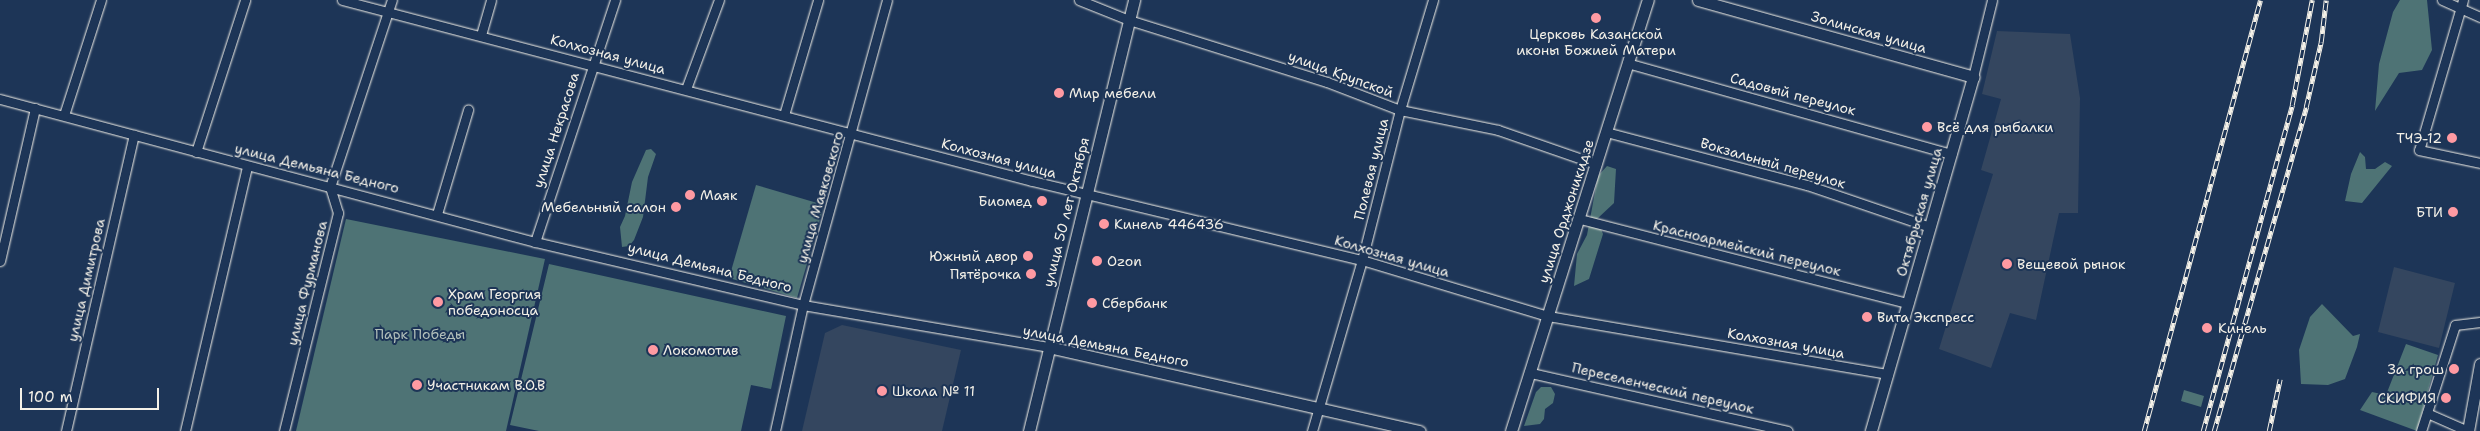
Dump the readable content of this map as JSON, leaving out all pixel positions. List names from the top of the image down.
{
  "streets": {
    "main road": [
      "Золинская улица",
      "улица Демьяна Бедного",
      "улица Орджоникидзе",
      "улица 50 лет Октября",
      "Октябрьская улица"
    ],
    "street": [
      "Колхозная улица",
      "улица Крупской",
      "Садовый переулок",
      "улица Некрасова",
      "Вокзальный переулок",
      "Полевая улица",
      "улица Маяковского",
      "Красноармейский переулок",
      "улица Димитрова",
      "улица Фурманова",
      "Переселенческий переулок"
    ]
  },
  "crossings": [
    ["Золинская улица", "Октябрьская улица"],
    ["Колхозная улица", "улица Некрасова"],
    ["Колхозная улица", "Полевая улица"],
    ["Колхозная улица", "улица Маяковского"],
    ["Колхозная улица", "улица Орджоникидзе"],
    ["Колхозная улица", "улица 50 лет Октября"],
    ["Колхозная улица", "Октябрьская улица"],
    ["улица Крупской", "Полевая улица"],
    ["улица Крупской", "улица Орджоникидзе"],
    ["улица Крупской", "улица 50 лет Октября"],
    ["Садовый переулок", "улица Орджоникидзе"],
    ["Садовый переулок", "Октябрьская улица"],
    ["улица Некрасова", "улица Демьяна Бедного"],
    ["Вокзальный переулок", "улица Орджоникидзе"],
    ["Вокзальный переулок", "Октябрьская улица"],
    ["улица Демьяна Бедного", "Полевая улица"],
    ["улица Демьяна Бедного", "улица Маяковского"],
    ["улица Демьяна Бедного", "улица 50 лет Октября"],
    ["улица Демьяна Бедного", "улица Димитрова"],
    ["улица Демьяна Бедного", "улица Фурманова"],
    ["улица Орджоникидзе", "Красноармейский переулок"],
    ["улица Орджоникидзе", "Переселенческий переулок"],
    ["Октябрьская улица", "Красноармейский переулок"]
  ],
  "parks": ["Парк Победы"],
  "places": [
    "Церковь Казанской иконы Божией Матери",
    "Мир мебели",
    "Всё для рыбалки",
    "ТЧЭ-12",
    "Маяк",
    "Биомед",
    "Мебельный салон",
    "БТИ",
    "Кинель 446436",
    "Южный двор",
    "Ozon",
    "Вещевой рынок",
    "Пятёрочка",
    "Храм Георгия победоносца",
    "Сбербанк",
    "Вита Экспресс",
    "Кинель",
    "Локомотив",
    "За грош",
    "Участникам В.О.В",
    "Школа № 11",
    "СКИФИЯ"
  ],
  "scale_bar": "100 m"
}
